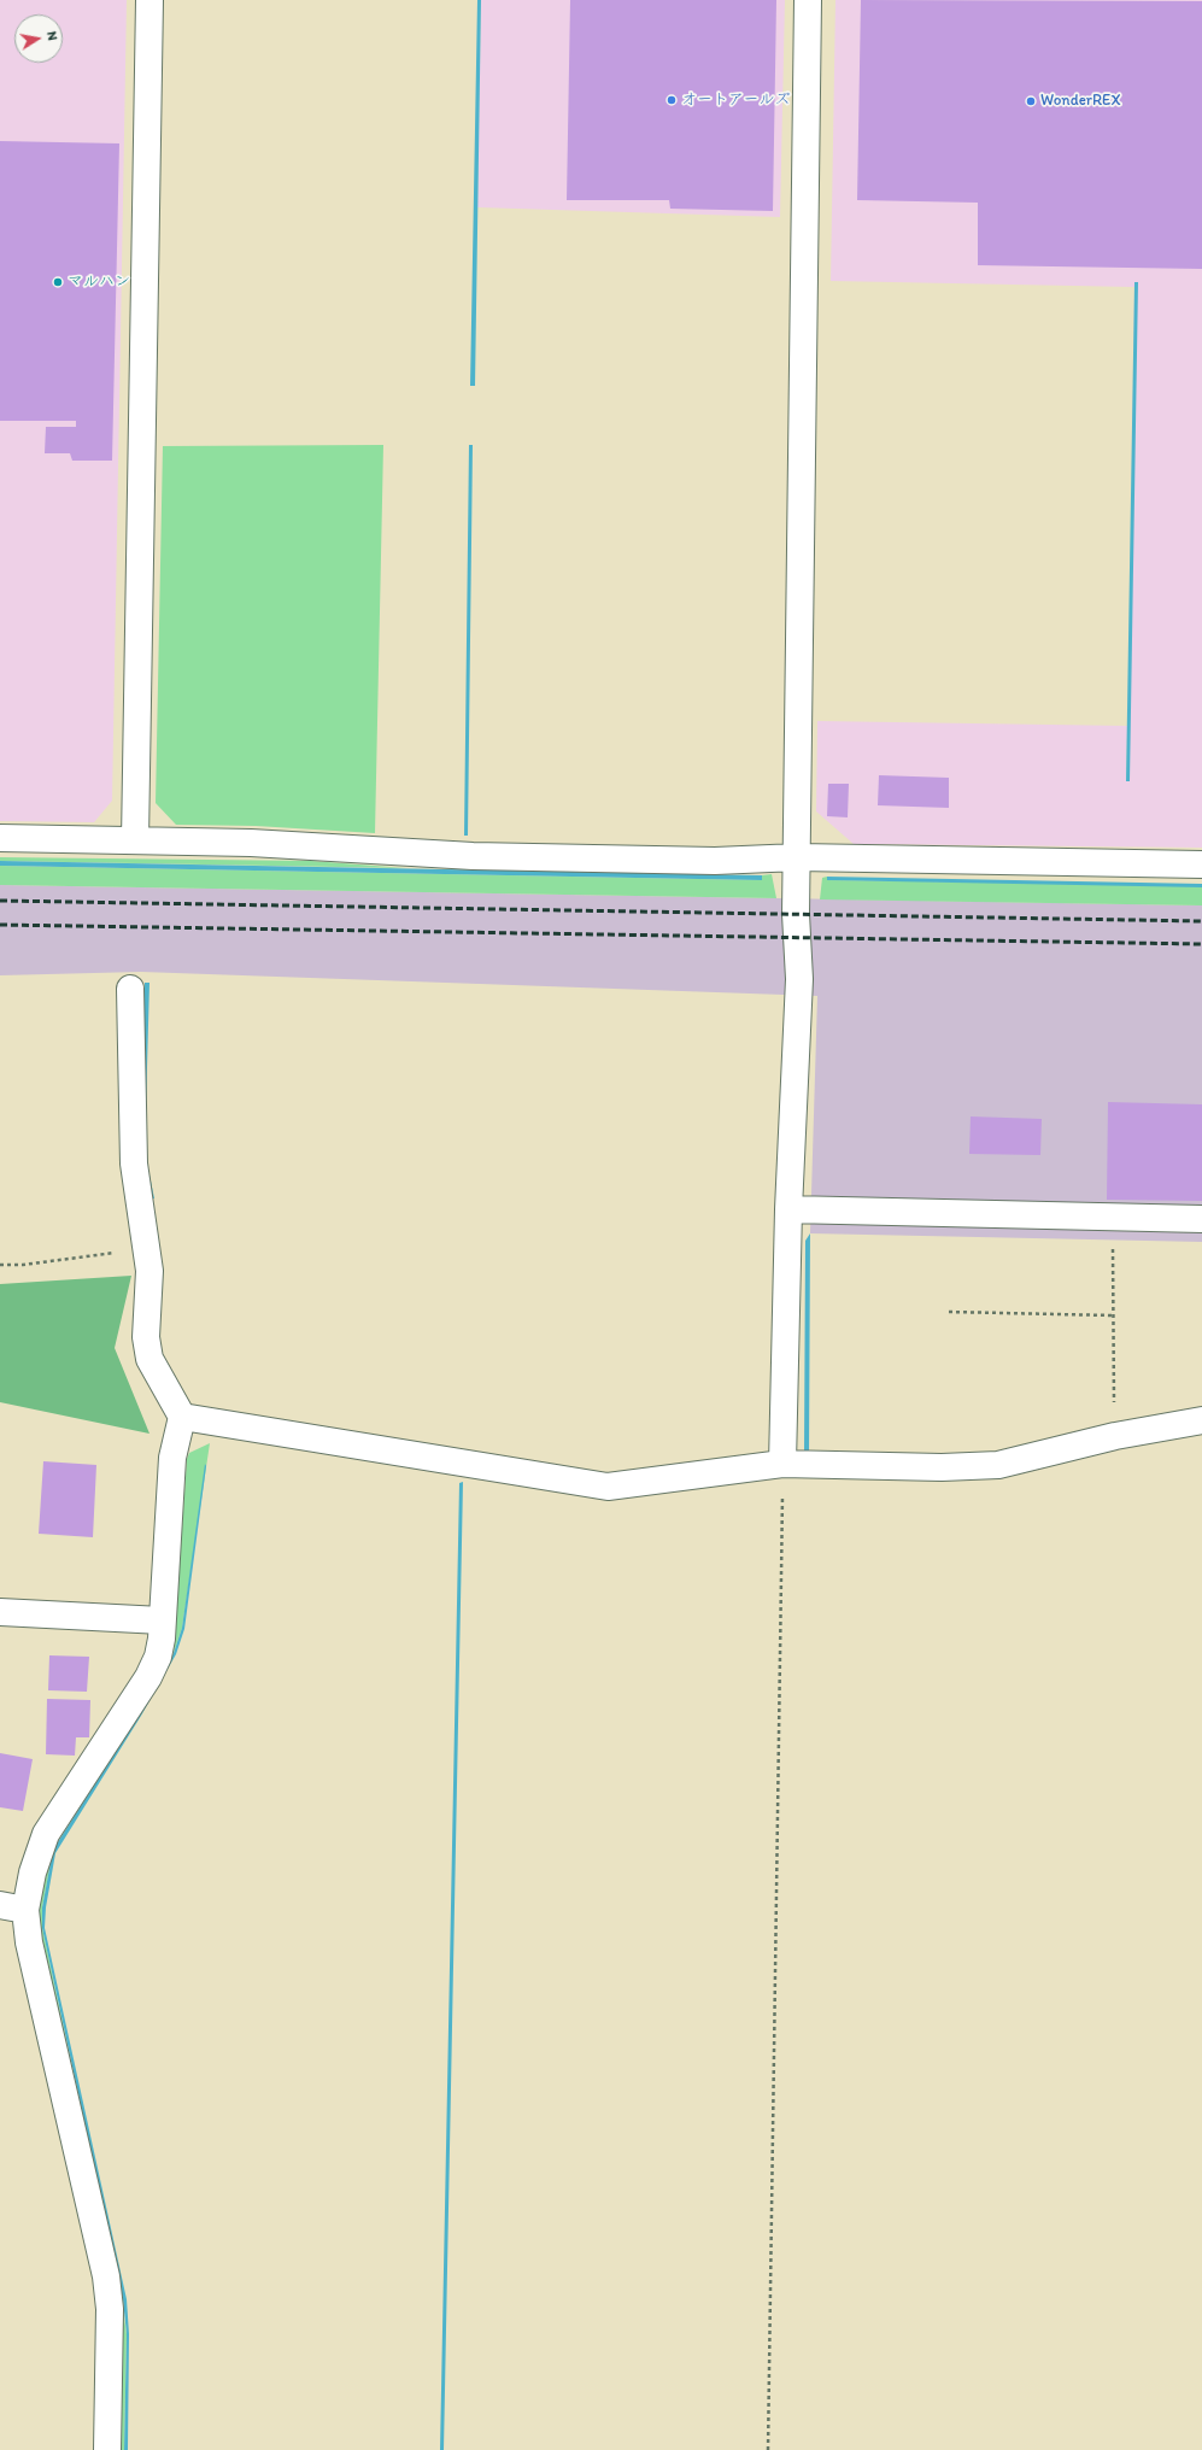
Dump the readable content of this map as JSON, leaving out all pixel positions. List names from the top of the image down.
{
  "places": ["オートアールズ", "WonderREX", "マルハン"],
  "north": "right"
}
